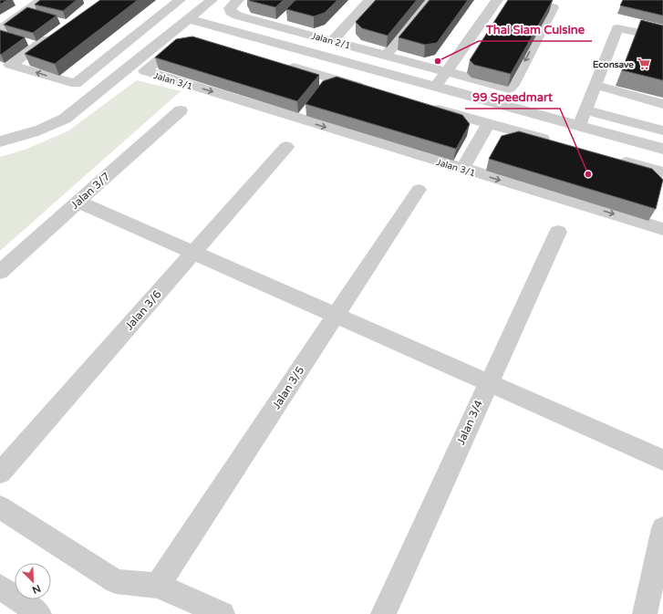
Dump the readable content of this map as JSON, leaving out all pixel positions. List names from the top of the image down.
{
  "streets": {
    "street": [
      "Jalan 2/1",
      "Jalan 3/1",
      "Jalan 3/7",
      "Jalan 3/6",
      "Jalan 3/5",
      "Jalan 3/4"
    ]
  },
  "places": {
    "other": ["Thai Siam Cuisine", "99 Speedmart"],
    "supermarket": ["Econsave"]
  },
  "north": "bottom right"
}
